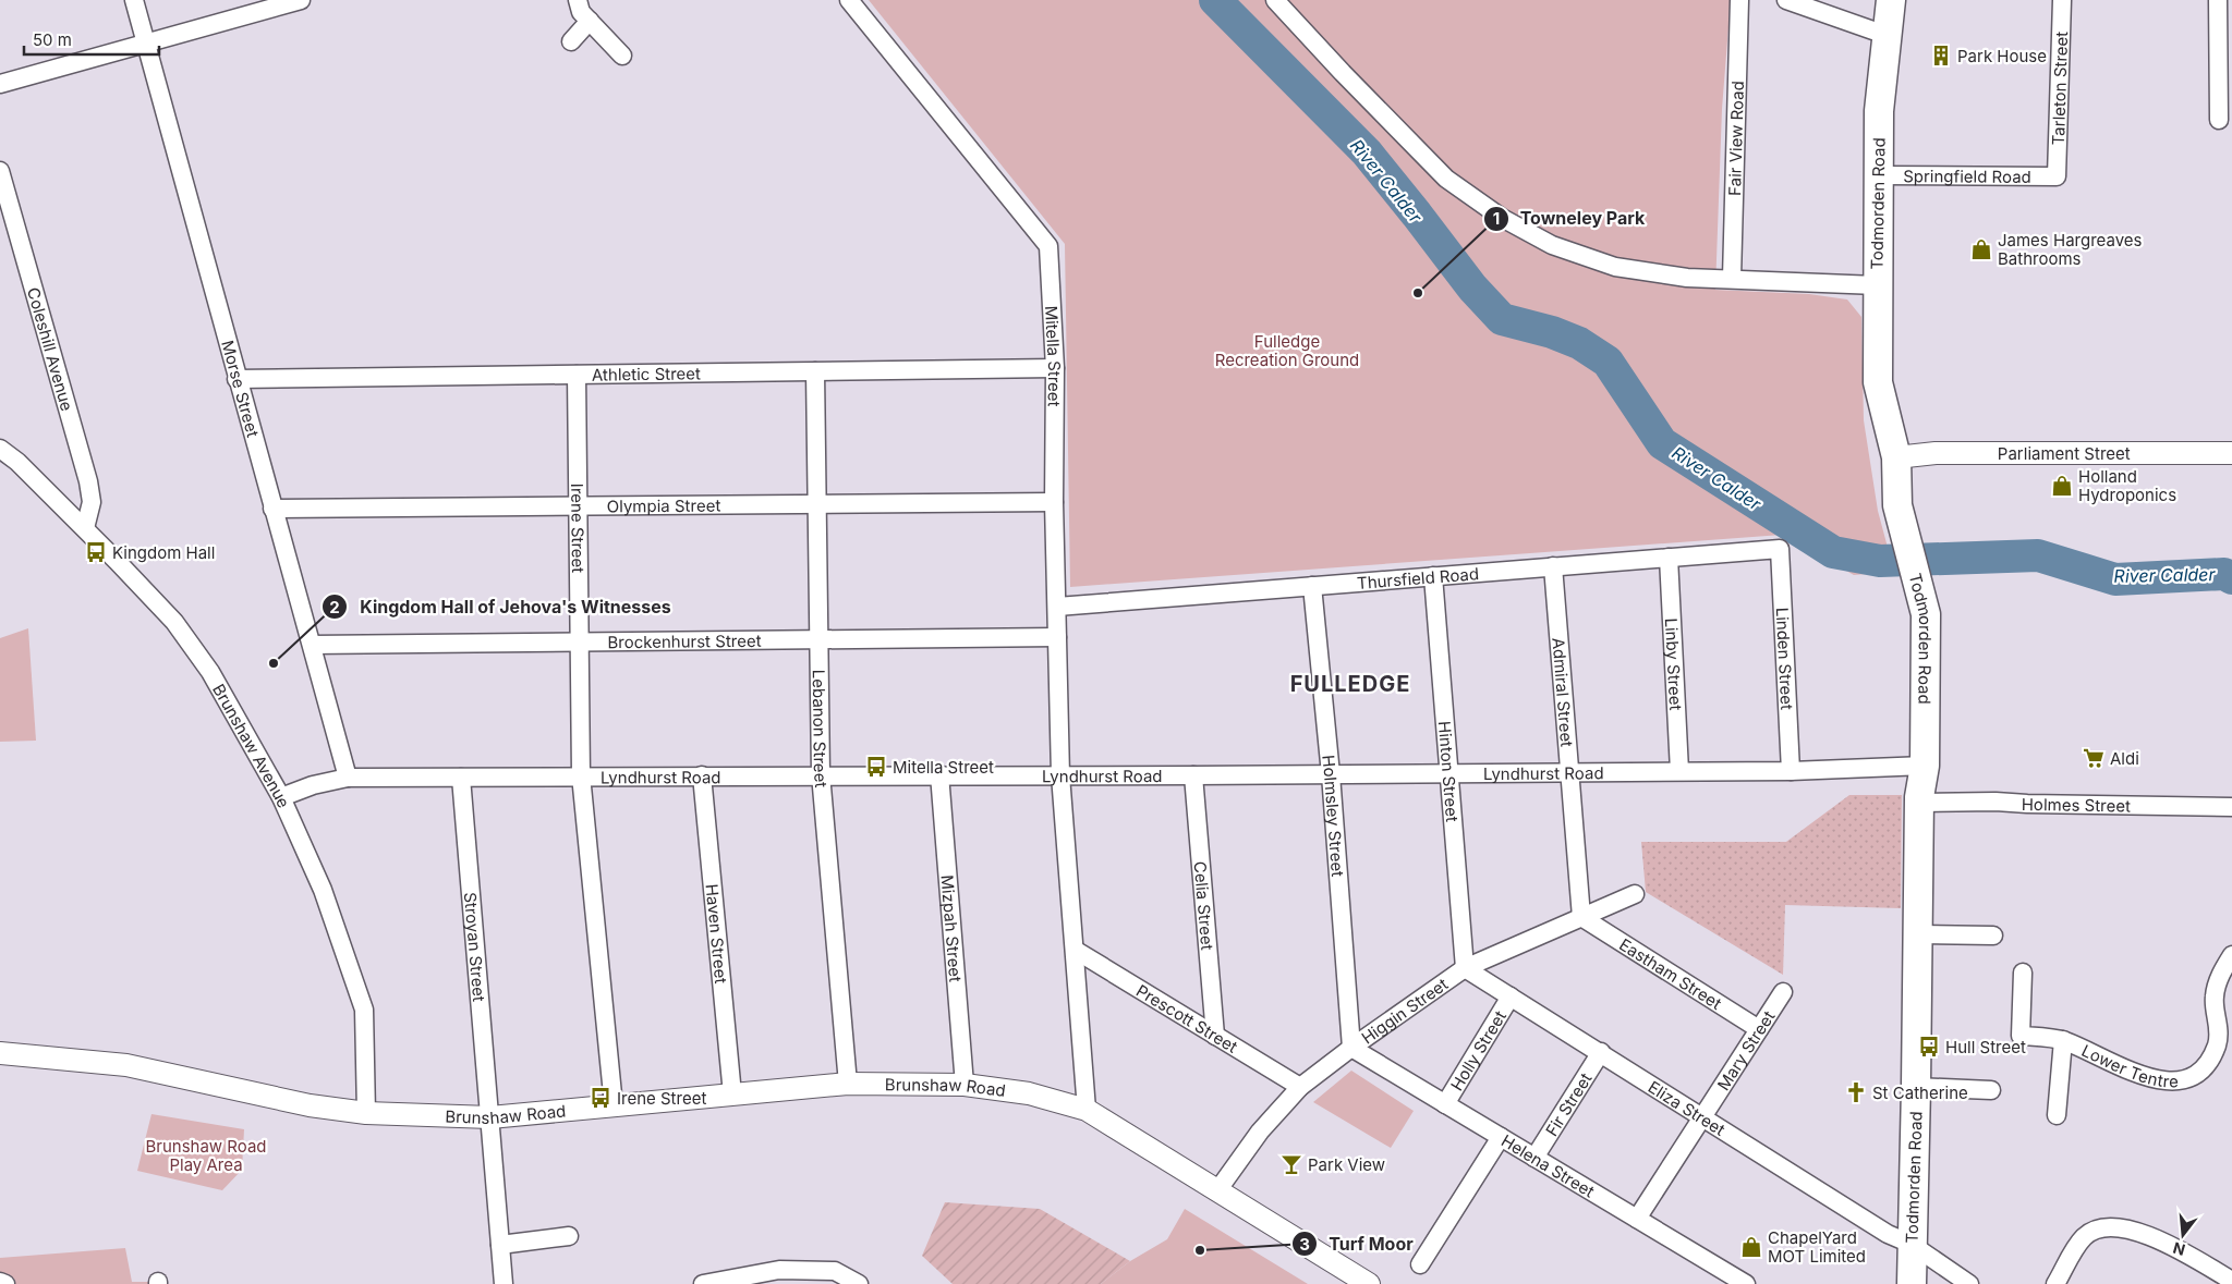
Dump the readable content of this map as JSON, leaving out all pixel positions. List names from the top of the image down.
{
  "streets": {
    "highway": ["Todmorden Road"],
    "street": [
      "Tarleton Street",
      "Fair View Road",
      "Springfield Road",
      "Coleshill Avenue",
      "Mitella Street",
      "Athletic Street",
      "Morse Street",
      "Parliament Street",
      "Olympia Street",
      "Irene Street",
      "Thursfield Road",
      "Brockenhurst Street",
      "Linden Street",
      "Linby Street",
      "Admiral Street",
      "Lebanon Street",
      "Brunshaw Avenue",
      "Hinton Street",
      "Lyndhurst Road",
      "Holmes Street",
      "Holmsley Street",
      "Celia Street",
      "Mizpah Street",
      "Haven Street",
      "Stroyan Street",
      "Eastham Street",
      "Higgin Street",
      "Prescott Street",
      "Holly Street",
      "Mary Street",
      "Lower Tentre",
      "Brunshaw Road",
      "Fir Street",
      "Eliza Street",
      "Helena Street"
    ]
  },
  "crossings": [
    ["Tarleton Street", "Springfield Road"],
    ["Springfield Road", "Todmorden Road"],
    ["Todmorden Road", "Parliament Street"],
    ["Todmorden Road", "Lyndhurst Road"],
    ["Todmorden Road", "Holmes Street"],
    ["Todmorden Road", "Eliza Street"],
    ["Coleshill Avenue", "Brunshaw Avenue"],
    ["Mitella Street", "Athletic Street"],
    ["Mitella Street", "Olympia Street"],
    ["Mitella Street", "Thursfield Road"],
    ["Mitella Street", "Brockenhurst Street"],
    ["Mitella Street", "Lyndhurst Road"],
    ["Mitella Street", "Prescott Street"],
    ["Mitella Street", "Brunshaw Road"],
    ["Athletic Street", "Morse Street"],
    ["Athletic Street", "Irene Street"],
    ["Athletic Street", "Lebanon Street"],
    ["Morse Street", "Olympia Street"],
    ["Morse Street", "Brockenhurst Street"],
    ["Morse Street", "Lyndhurst Road"],
    ["Olympia Street", "Irene Street"],
    ["Olympia Street", "Lebanon Street"],
    ["Irene Street", "Brockenhurst Street"],
    ["Irene Street", "Lyndhurst Road"],
    ["Irene Street", "Brunshaw Road"],
    ["Thursfield Road", "Linden Street"],
    ["Thursfield Road", "Linby Street"],
    ["Thursfield Road", "Admiral Street"],
    ["Thursfield Road", "Hinton Street"],
    ["Thursfield Road", "Holmsley Street"],
    ["Brockenhurst Street", "Lebanon Street"],
    ["Linden Street", "Lyndhurst Road"],
    ["Linby Street", "Lyndhurst Road"],
    ["Admiral Street", "Lyndhurst Road"],
    ["Admiral Street", "Eastham Street"],
    ["Admiral Street", "Higgin Street"],
    ["Lebanon Street", "Lyndhurst Road"],
    ["Lebanon Street", "Brunshaw Road"],
    ["Brunshaw Avenue", "Lyndhurst Road"],
    ["Brunshaw Avenue", "Brunshaw Road"],
    ["Hinton Street", "Lyndhurst Road"],
    ["Hinton Street", "Higgin Street"],
    ["Hinton Street", "Eliza Street"],
    ["Lyndhurst Road", "Holmsley Street"],
    ["Lyndhurst Road", "Celia Street"],
    ["Lyndhurst Road", "Mizpah Street"],
    ["Lyndhurst Road", "Haven Street"],
    ["Lyndhurst Road", "Stroyan Street"],
    ["Holmsley Street", "Higgin Street"],
    ["Holmsley Street", "Helena Street"],
    ["Celia Street", "Prescott Street"],
    ["Mizpah Street", "Brunshaw Road"],
    ["Haven Street", "Brunshaw Road"],
    ["Stroyan Street", "Brunshaw Road"],
    ["Eastham Street", "Higgin Street"],
    ["Eastham Street", "Mary Street"],
    ["Higgin Street", "Prescott Street"],
    ["Higgin Street", "Brunshaw Road"],
    ["Higgin Street", "Eliza Street"],
    ["Higgin Street", "Helena Street"],
    ["Holly Street", "Eliza Street"],
    ["Holly Street", "Helena Street"],
    ["Mary Street", "Eliza Street"],
    ["Mary Street", "Helena Street"],
    ["Fir Street", "Eliza Street"],
    ["Fir Street", "Helena Street"]
  ],
  "districts": ["FULLEDGE"],
  "water": ["River Calder"],
  "parks": ["Fulledge Recreation Ground", "Brunshaw Road Play Area"],
  "places": {
    "building": ["Park House"],
    "shop": ["James Hargreaves Bathrooms", "Holland Hydroponics", "ChapelYard MOT Limited"],
    "other": ["Towneley Park", "Kingdom Hall of Jehova's Witnesses", "Turf Moor"],
    "bus stop": [
      "Kingdom Hall",
      "Mitella Street",
      "Hull Street",
      "Irene Street"
    ],
    "supermarket": ["Aldi"],
    "church": ["St Catherine"],
    "bar": ["Park View"]
  },
  "scale_bar": "50 m",
  "north": "bottom"
}
